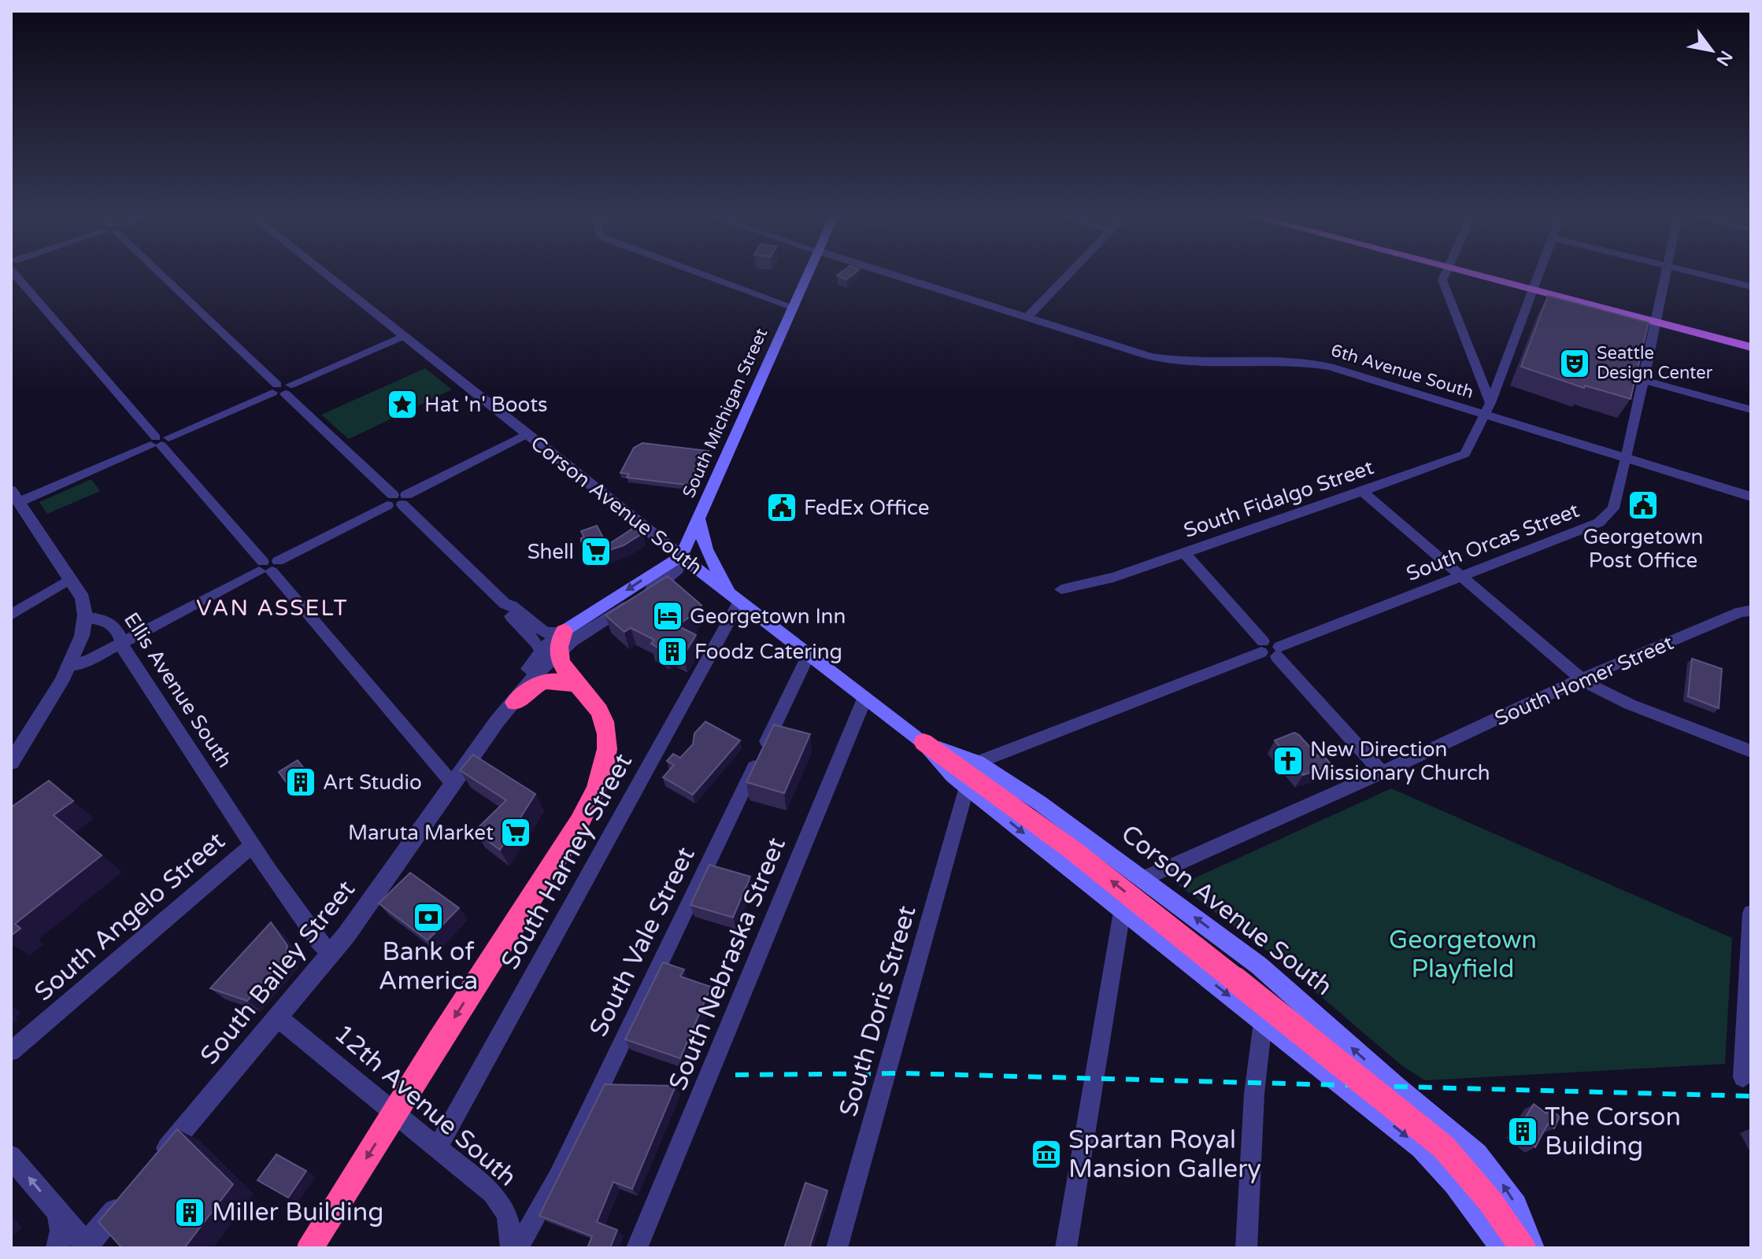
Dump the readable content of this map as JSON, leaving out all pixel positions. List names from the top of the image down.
{
  "streets": {
    "main road": ["South Michigan Street", "Corson Avenue South"],
    "street": [
      "6th Avenue South",
      "South Fidalgo Street",
      "South Orcas Street",
      "South Homer Street",
      "Ellis Avenue South",
      "South Harney Street",
      "South Angelo Street",
      "South Vale Street",
      "South Nebraska Street",
      "South Bailey Street",
      "South Doris Street",
      "12th Avenue South"
    ]
  },
  "crossings": [
    ["6th Avenue South", "South Fidalgo Street"],
    ["6th Avenue South", "South Orcas Street"],
    ["South Michigan Street", "Corson Avenue South"],
    ["South Michigan Street", "South Bailey Street"],
    ["Corson Avenue South", "South Homer Street"],
    ["Corson Avenue South", "South Harney Street"],
    ["Corson Avenue South", "South Vale Street"],
    ["Corson Avenue South", "South Nebraska Street"],
    ["Corson Avenue South", "South Bailey Street"],
    ["Corson Avenue South", "South Doris Street"],
    ["Ellis Avenue South", "South Angelo Street"],
    ["Ellis Avenue South", "South Bailey Street"],
    ["South Harney Street", "12th Avenue South"],
    ["South Bailey Street", "12th Avenue South"]
  ],
  "districts": ["VAN ASSELT"],
  "parks": ["Georgetown Playfield"],
  "places": {
    "theatre": ["Seattle Design Center"],
    "place": ["Hat 'n' Boots"],
    "public building": ["Georgetown Post Office", "FedEx Office"],
    "supermarket": ["Shell", "Maruta Market"],
    "hotel": ["Georgetown Inn"],
    "building": [
      "Foodz Catering",
      "Art Studio",
      "The Corson Building",
      "Miller Building"
    ],
    "church": ["New Direction Missionary Church"],
    "bank": ["Bank of America"],
    "museum": ["Spartan Royal Mansion Gallery"]
  },
  "north": "bottom right"
}
